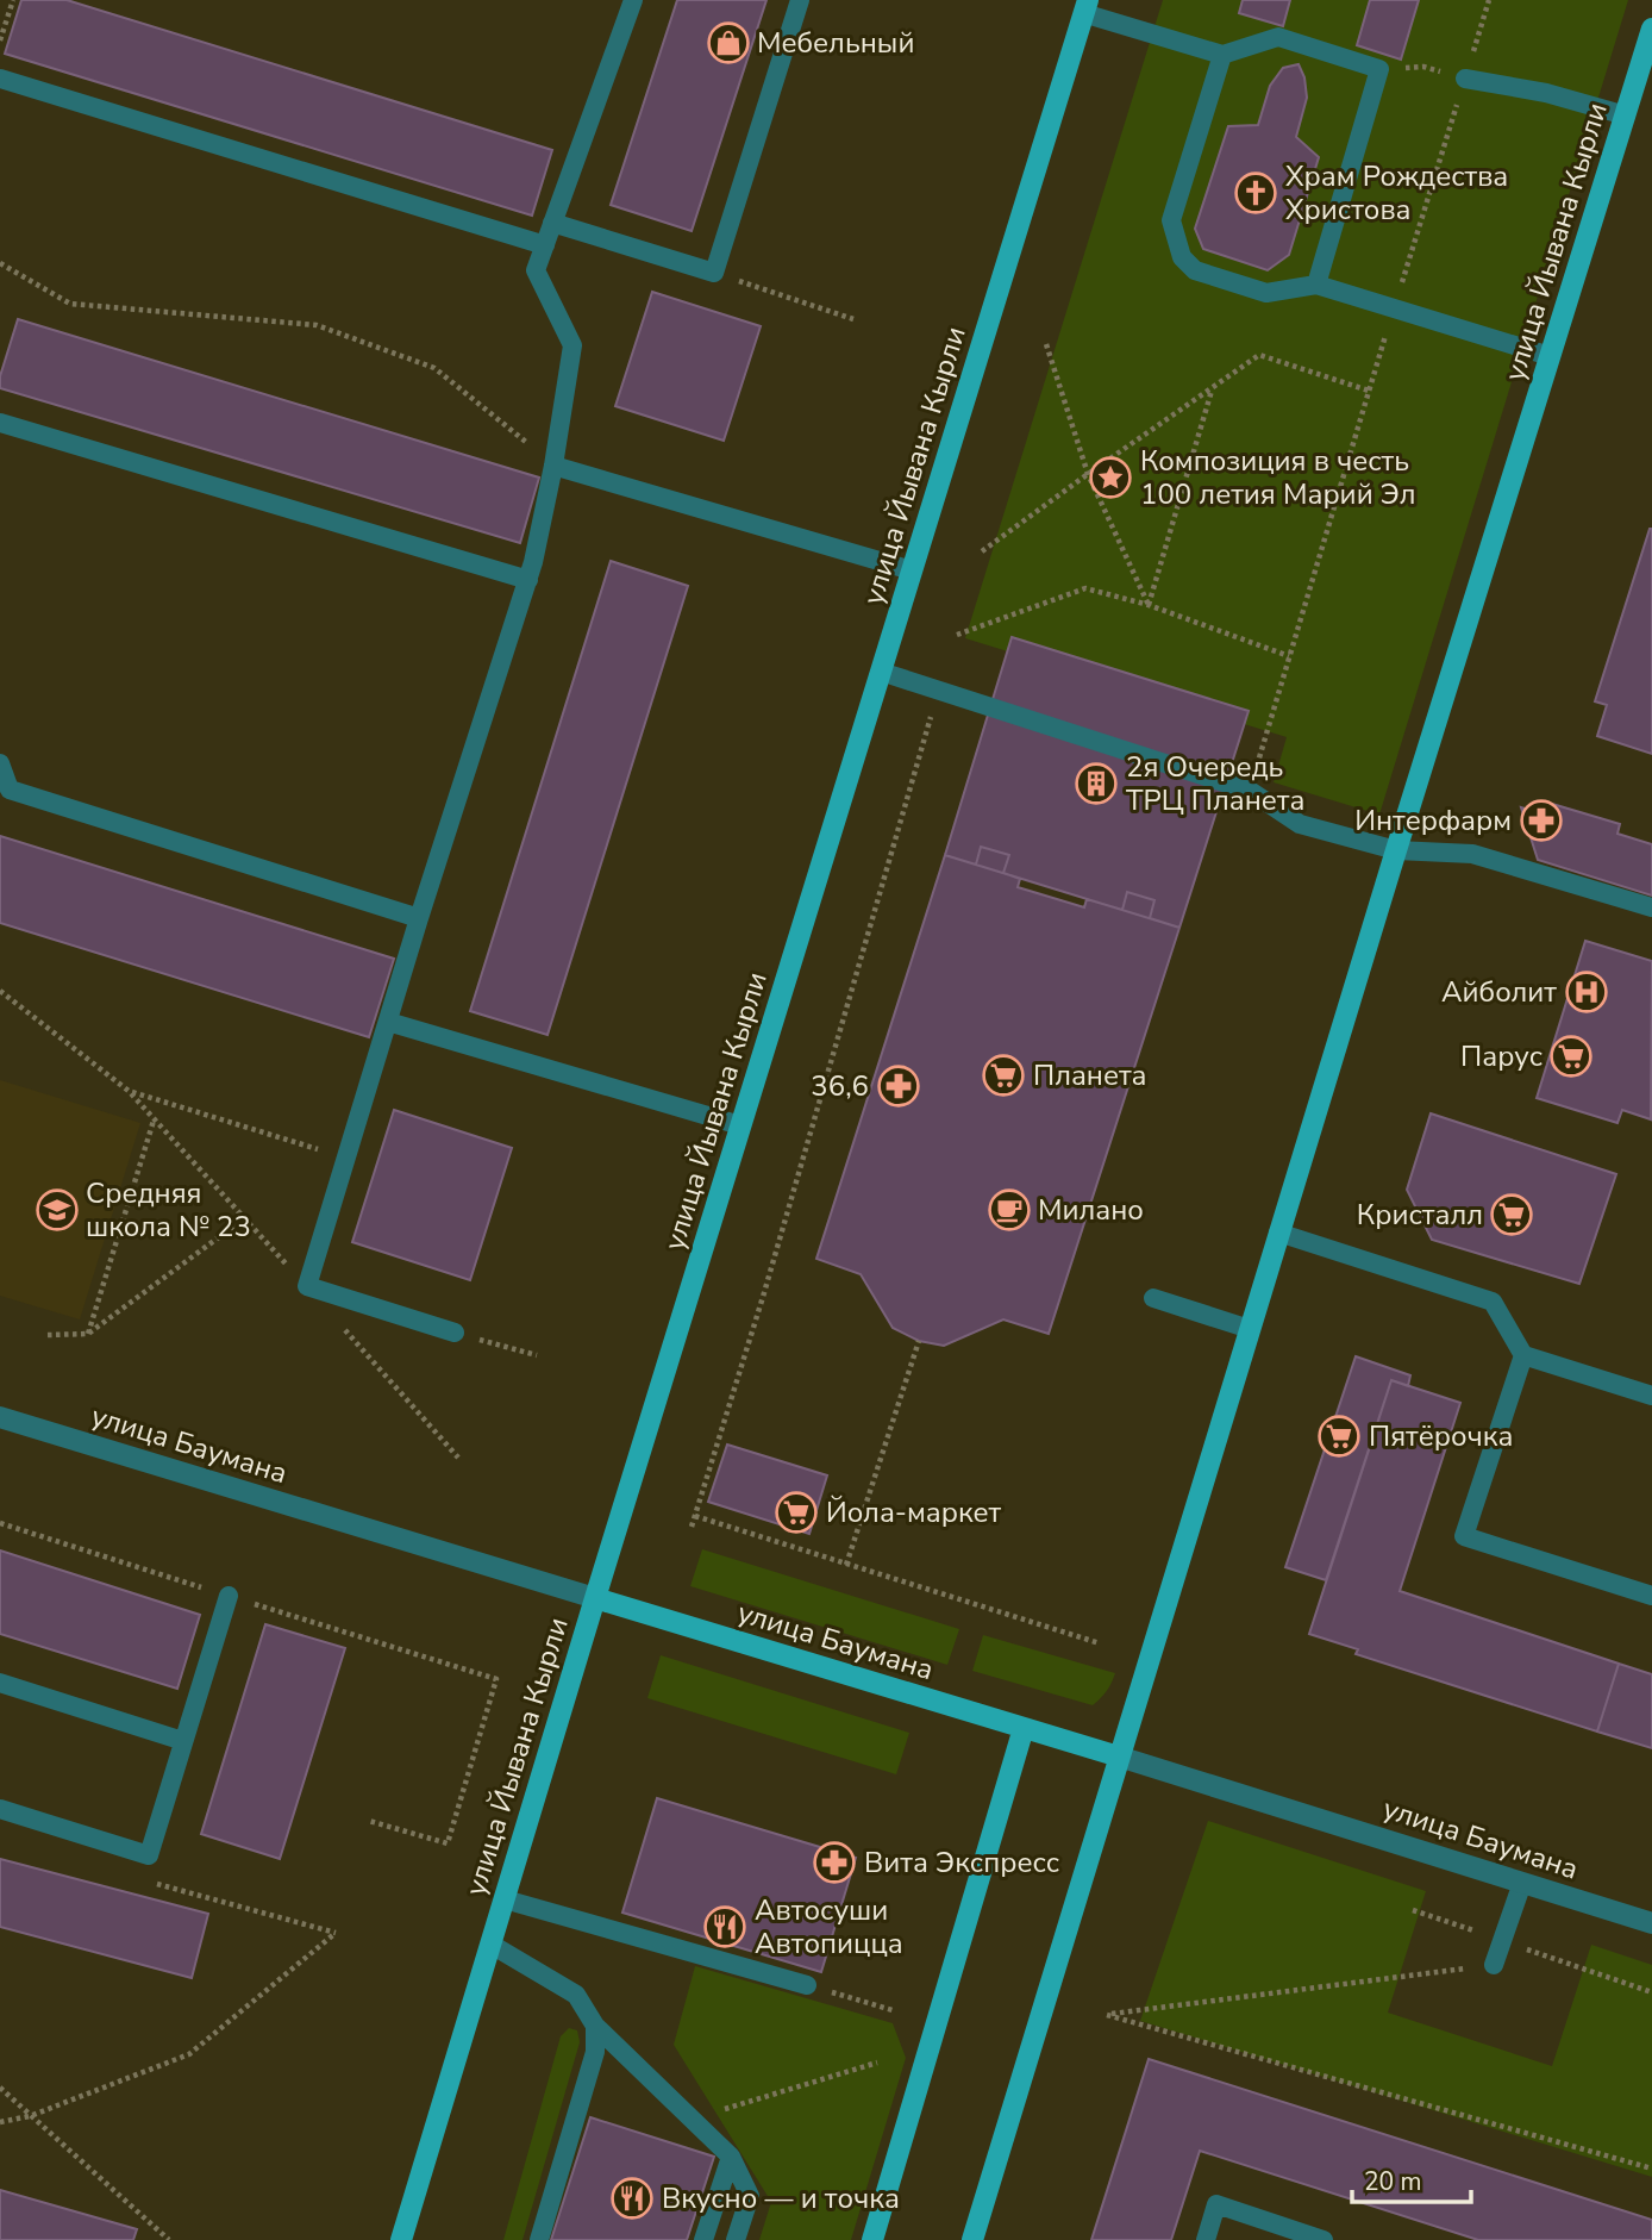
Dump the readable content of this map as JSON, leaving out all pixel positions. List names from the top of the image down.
{
  "streets": {
    "main road": ["улица Йывана Кырли", "улица Баумана"]
  },
  "crossings": [
    ["улица Йывана Кырли", "улица Баумана"]
  ],
  "places": {
    "shop": ["Мебельный"],
    "church": ["Храм Рождества Христова"],
    "place": ["Композиция в честь 100 летия Марий Эл"],
    "building": ["2я Очередь ТРЦ Планета"],
    "pharmacy": ["Интерфарм", "36,6", "Вита Экспресс"],
    "hospital": ["Айболит"],
    "supermarket": [
      "Парус",
      "Планета",
      "Кристалл",
      "Пятёрочка",
      "Йола-маркет"
    ],
    "school or university": ["Средняя школа № 23"],
    "cafe": ["Милано"],
    "restaurant": ["Автосуши Автопицца", "Вкусно — и точка"]
  },
  "scale_bar": "20 m"
}
